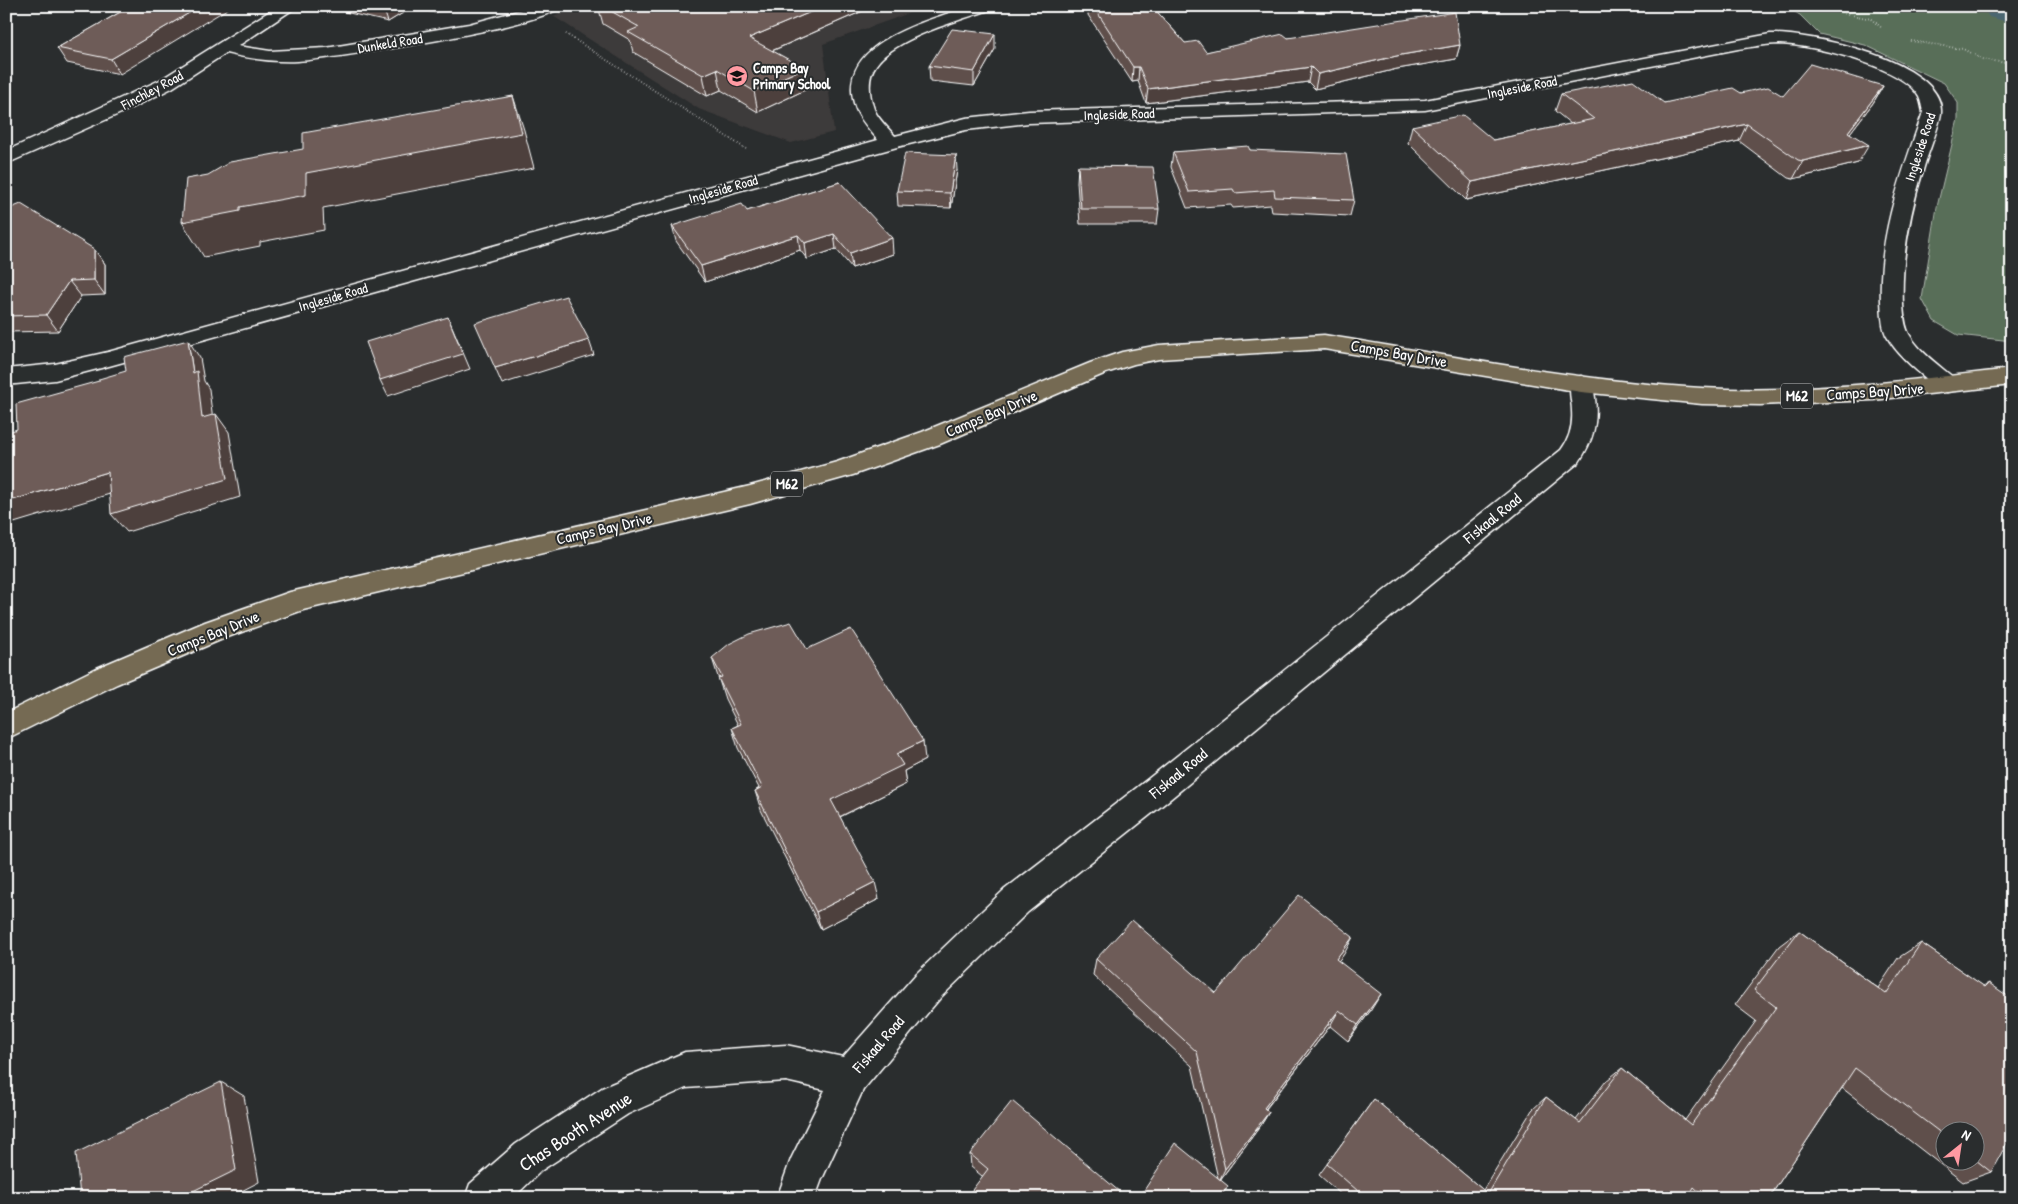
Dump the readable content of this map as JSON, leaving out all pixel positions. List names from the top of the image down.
{
  "streets": {
    "main road": ["Camps Bay Drive", "M62"],
    "street": [
      "Dunkeld Road",
      "Ingleside Road",
      "Finchley Road",
      "Fiskaal Road",
      "Chas Booth Avenue"
    ]
  },
  "crossings": [
    ["Dunkeld Road", "Finchley Road"],
    ["Ingleside Road", "Camps Bay Drive"],
    ["Camps Bay Drive", "Fiskaal Road"],
    ["Fiskaal Road", "Chas Booth Avenue"]
  ],
  "places": {
    "school or university": ["Camps Bay Primary School"]
  },
  "north": "top right"
}
